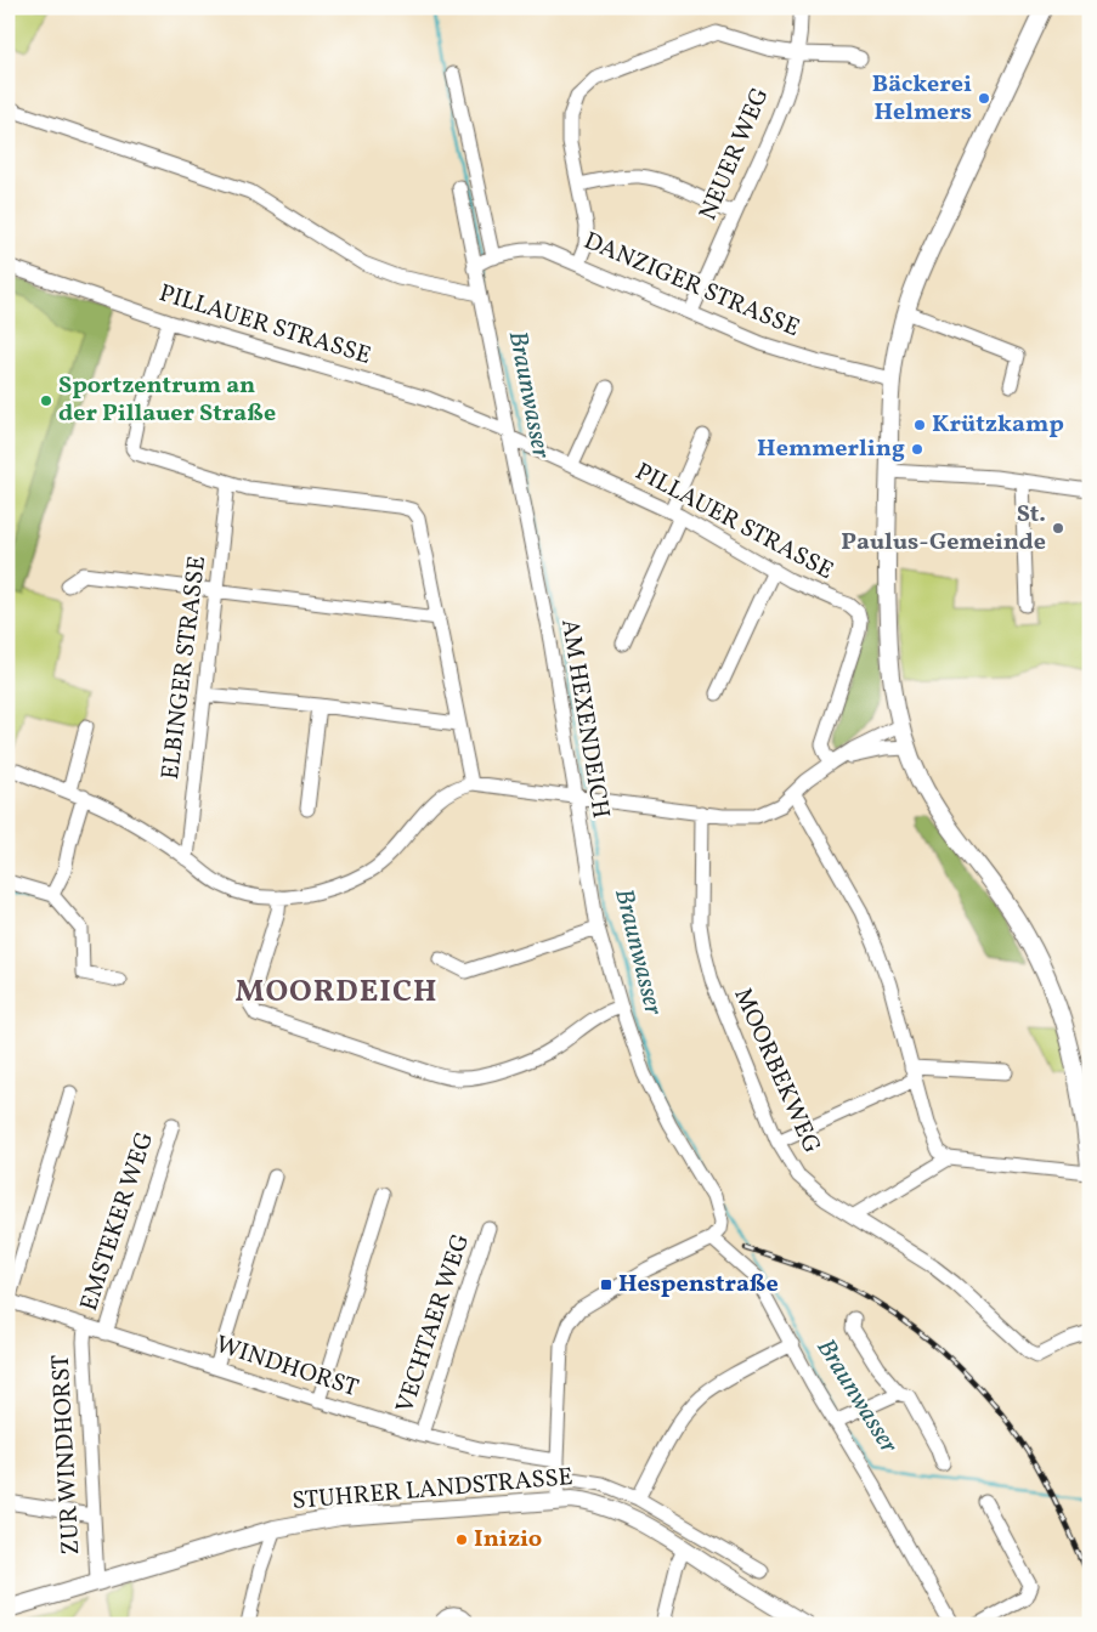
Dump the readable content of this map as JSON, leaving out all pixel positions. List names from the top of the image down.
{
  "streets": {
    "main road": ["STUHRER LANDSTRASSE"],
    "street": [
      "NEUER WEG",
      "DANZIGER STRASSE",
      "PILLAUER STRASSE",
      "ELBINGER STRASSE",
      "AM HEXENDEICH",
      "MOORBEKWEG",
      "EMSTEKER WEG",
      "VECHTAER WEG",
      "WINDHORST",
      "ZUR WINDHORST"
    ]
  },
  "crossings": [
    ["NEUER WEG", "DANZIGER STRASSE"],
    ["DANZIGER STRASSE", "AM HEXENDEICH"],
    ["PILLAUER STRASSE", "AM HEXENDEICH"],
    ["EMSTEKER WEG", "WINDHORST"],
    ["VECHTAER WEG", "WINDHORST"],
    ["WINDHORST", "ZUR WINDHORST"],
    ["ZUR WINDHORST", "STUHRER LANDSTRASSE"]
  ],
  "districts": ["MOORDEICH"],
  "water": ["Braunwasser"],
  "places": {
    "other": [
      "Bäckerei Helmers",
      "Sportzentrum an der Pillauer Straße",
      "Krützkamp",
      "Hemmerling",
      "St. Paulus-Gemeinde",
      "Inizio"
    ],
    "transit": ["Hespenstraße"]
  }
}
